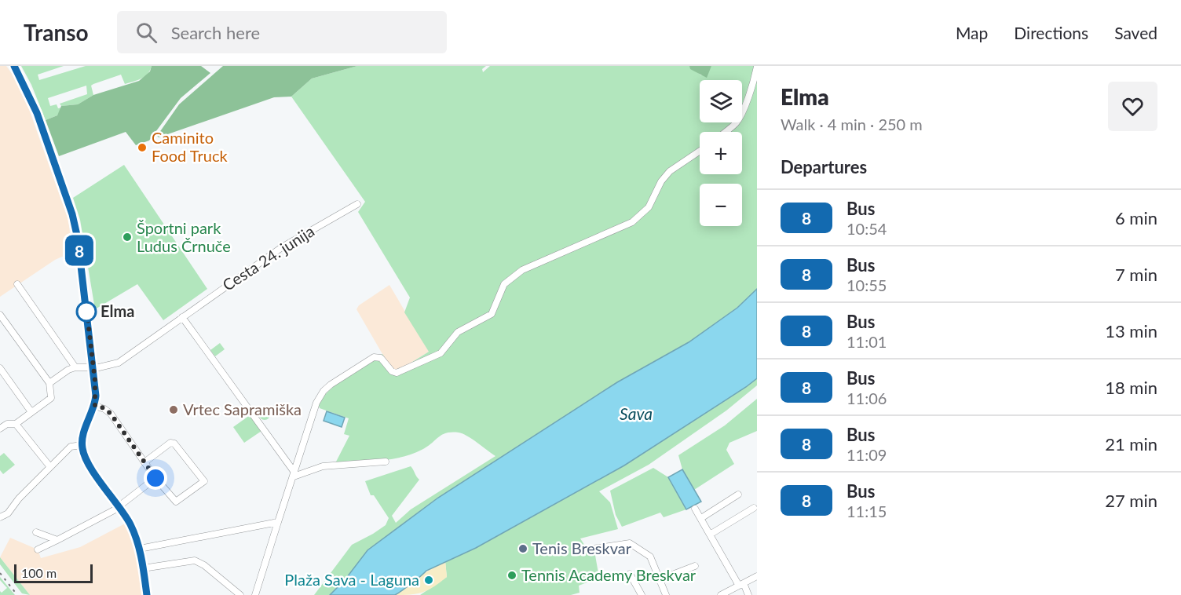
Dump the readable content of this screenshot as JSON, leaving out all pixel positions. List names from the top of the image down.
{
  "streets": {
    "street": ["Cesta 24. junija"]
  },
  "water": ["Sava"],
  "places": [
    "Caminito Food Truck",
    "Športni park Ludus Črnuče",
    "Elma",
    "Vrtec Sapramiška",
    "Tenis Breskvar",
    "Tennis Academy Breskvar",
    "Plaža Sava - Laguna"
  ],
  "lines": ["bus line 8"],
  "scale_bar": "100 m",
  "page": {
    "header": "Transo",
    "search": "Search here",
    "nav": ["Map", "Directions", "Saved"],
    "on_map": "8",
    "heading": [
      ["Elma", "Walk · 4 min · 250 m"],
      "Departures"
    ],
    "map_buttons": ["+", "−"],
    "list": [
      {
        "mark": "8",
        "name": "Bus",
        "note": "10:54",
        "value": "6 min"
      },
      {
        "mark": "8",
        "name": "Bus",
        "note": "10:55",
        "value": "7 min"
      },
      {
        "mark": "8",
        "name": "Bus",
        "note": "11:01",
        "value": "13 min"
      },
      {
        "mark": "8",
        "name": "Bus",
        "note": "11:06",
        "value": "18 min"
      },
      {
        "mark": "8",
        "name": "Bus",
        "note": "11:09",
        "value": "21 min"
      },
      {
        "mark": "8",
        "name": "Bus",
        "note": "11:15",
        "value": "27 min"
      }
    ],
    "scale": "100 m"
  }
}
